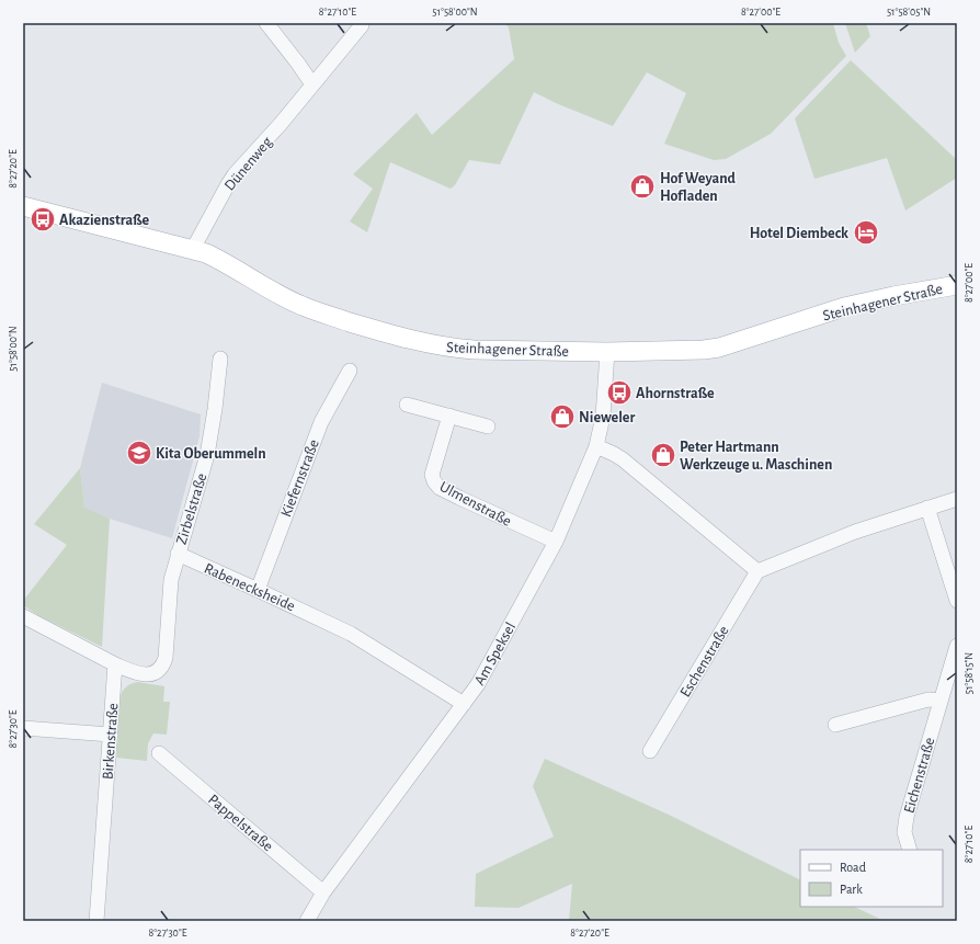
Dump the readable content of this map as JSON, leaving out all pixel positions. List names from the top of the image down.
{
  "streets": {
    "main road": ["Steinhagener Straße"],
    "street": [
      "Dünenweg",
      "Kiefernstraße",
      "Ulmenstraße",
      "Zirbelstraße",
      "Rabenecksheide",
      "Am Speksel",
      "Eschenstraße",
      "Birkenstraße",
      "Eichenstraße",
      "Pappelstraße"
    ]
  },
  "crossings": [
    ["Dünenweg", "Steinhagener Straße"],
    ["Steinhagener Straße", "Am Speksel"],
    ["Kiefernstraße", "Rabenecksheide"],
    ["Ulmenstraße", "Am Speksel"],
    ["Zirbelstraße", "Rabenecksheide"],
    ["Rabenecksheide", "Am Speksel"],
    ["Am Speksel", "Pappelstraße"]
  ],
  "places": {
    "shop": ["Hof Weyand Hofladen", "Nieweler", "Peter Hartmann Werkzeuge u. Maschinen"],
    "bus stop": ["Akazienstraße", "Ahornstraße"],
    "hotel": ["Hotel Diembeck"],
    "school or university": ["Kita Oberummeln"]
  },
  "legend": ["Road", "Park"],
  "coordinates": [
    "8°27'10\"E",
    "51°58'00\"N",
    "8°27'00\"E",
    "51°58'05\"N",
    "8°27'20\"E",
    "51°58'15\"N",
    "8°27'30\"E"
  ]
}
